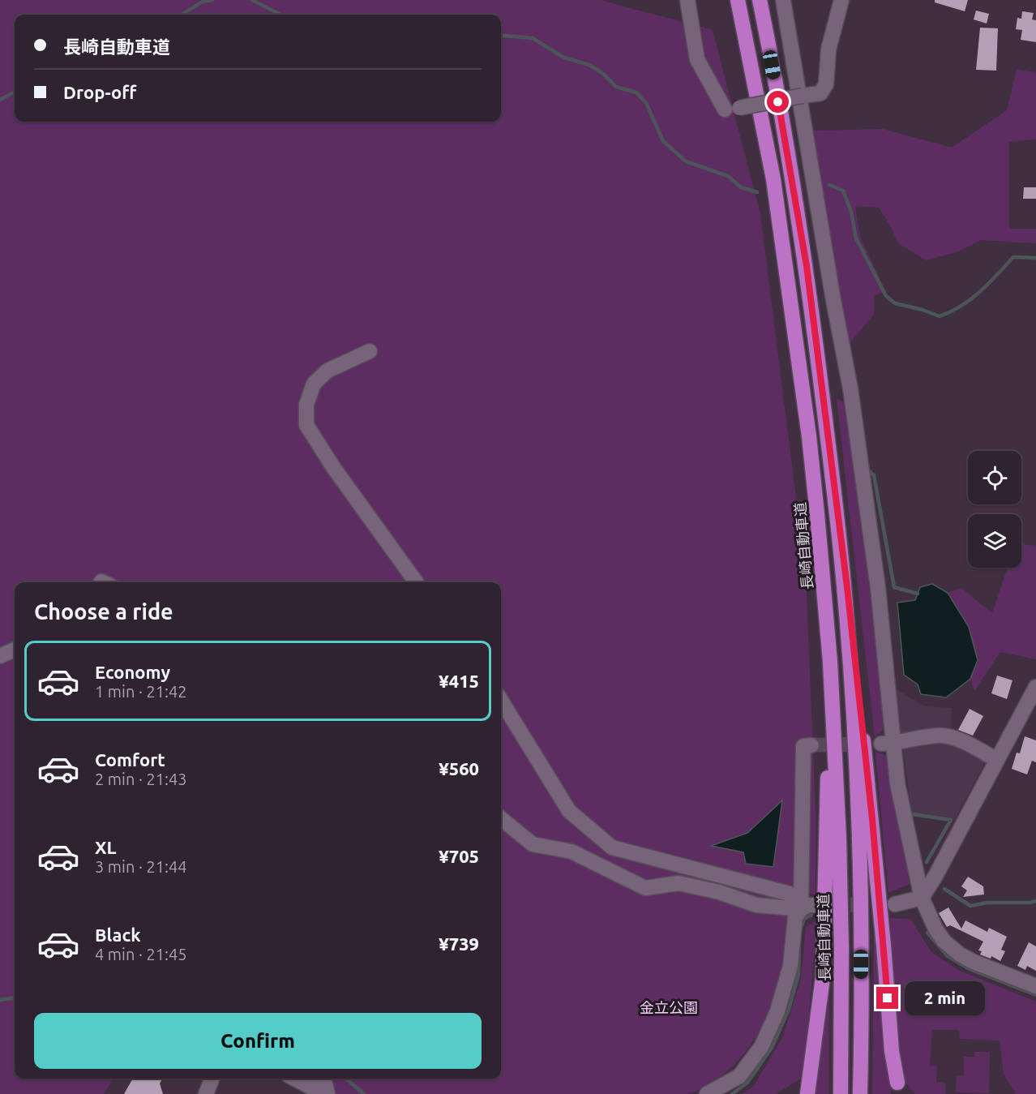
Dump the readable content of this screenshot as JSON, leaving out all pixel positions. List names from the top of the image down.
{
  "streets": {
    "highway": ["長崎自動車道"]
  },
  "parks": ["金立公園"],
  "page": {
    "banner": ["長崎自動車道", "Drop-off"],
    "heading": "Choose a ride",
    "list": [
      {
        "name": "Economy",
        "note": "1 min · 21:42",
        "value": "¥415"
      },
      {
        "name": "Comfort",
        "note": "2 min · 21:43",
        "value": "¥560"
      },
      {
        "name": "XL",
        "note": "3 min · 21:44",
        "value": "¥705"
      },
      {
        "name": "Black",
        "note": "4 min · 21:45",
        "value": "¥739"
      }
    ],
    "bubble": "2 min",
    "buttons": "Confirm"
  }
}
